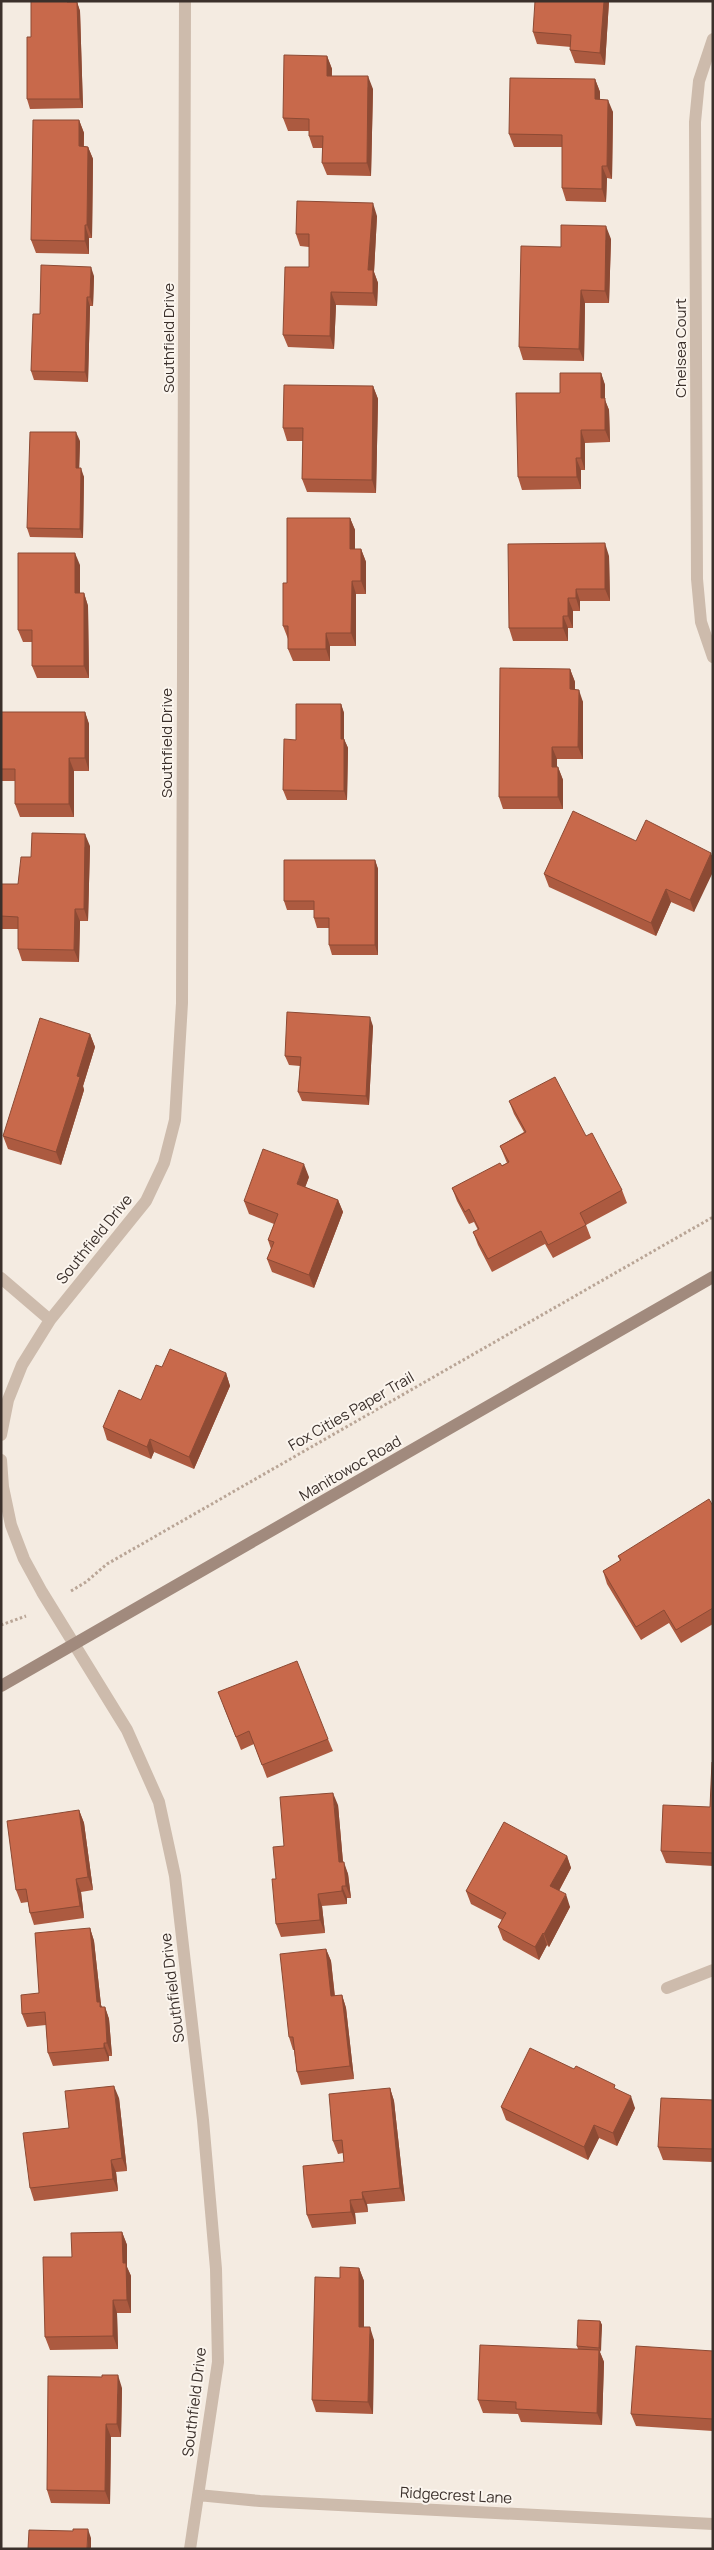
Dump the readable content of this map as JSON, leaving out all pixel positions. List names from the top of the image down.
{
  "streets": {
    "street": [
      "Southfield Drive",
      "Chelsea Court",
      "Manitowoc Road",
      "Ridgecrest Lane"
    ],
    "path": ["Fox Cities Paper Trail"]
  },
  "crossings": [
    ["Southfield Drive", "Fox Cities Paper Trail"],
    ["Southfield Drive", "Manitowoc Road"],
    ["Southfield Drive", "Ridgecrest Lane"]
  ]
}
